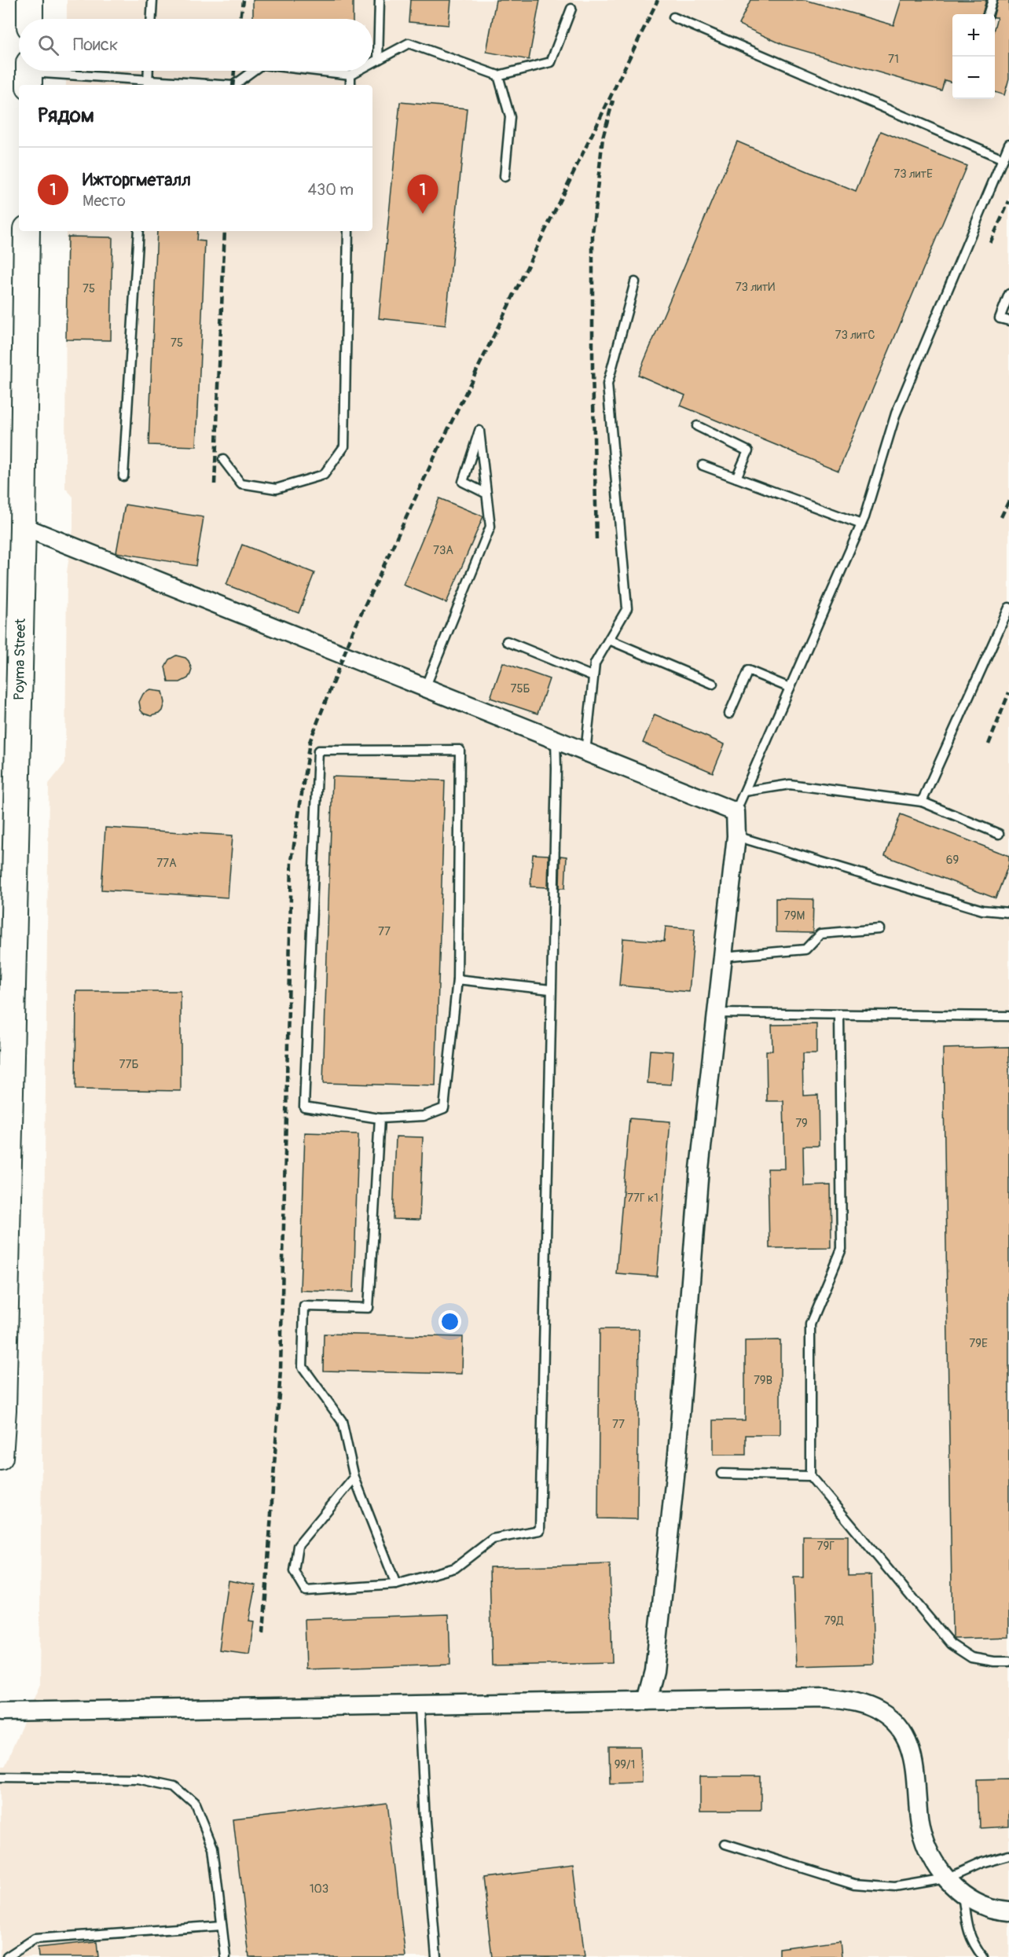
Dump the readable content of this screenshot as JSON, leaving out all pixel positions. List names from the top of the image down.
{
  "streets": {
    "main road": ["Poyma Street"]
  },
  "house_numbers": [
    "71",
    "73 литЕ",
    "73 литИ",
    "75",
    "73 литС",
    "75",
    "73А",
    "75Б",
    "69",
    "77А",
    "79М",
    "77",
    "77Б",
    "79",
    "77Г к1",
    "79Е",
    "79В",
    "77",
    "79Г",
    "79Д",
    "99/1",
    "103"
  ],
  "page": {
    "map_buttons": ["+", "−"],
    "search": "Поиск",
    "heading": "Рядом",
    "list": [
      {
        "mark": "1",
        "name": "Ижторгметалл",
        "note": "Место",
        "value": "430 m"
      }
    ],
    "pins": "1"
  }
}
